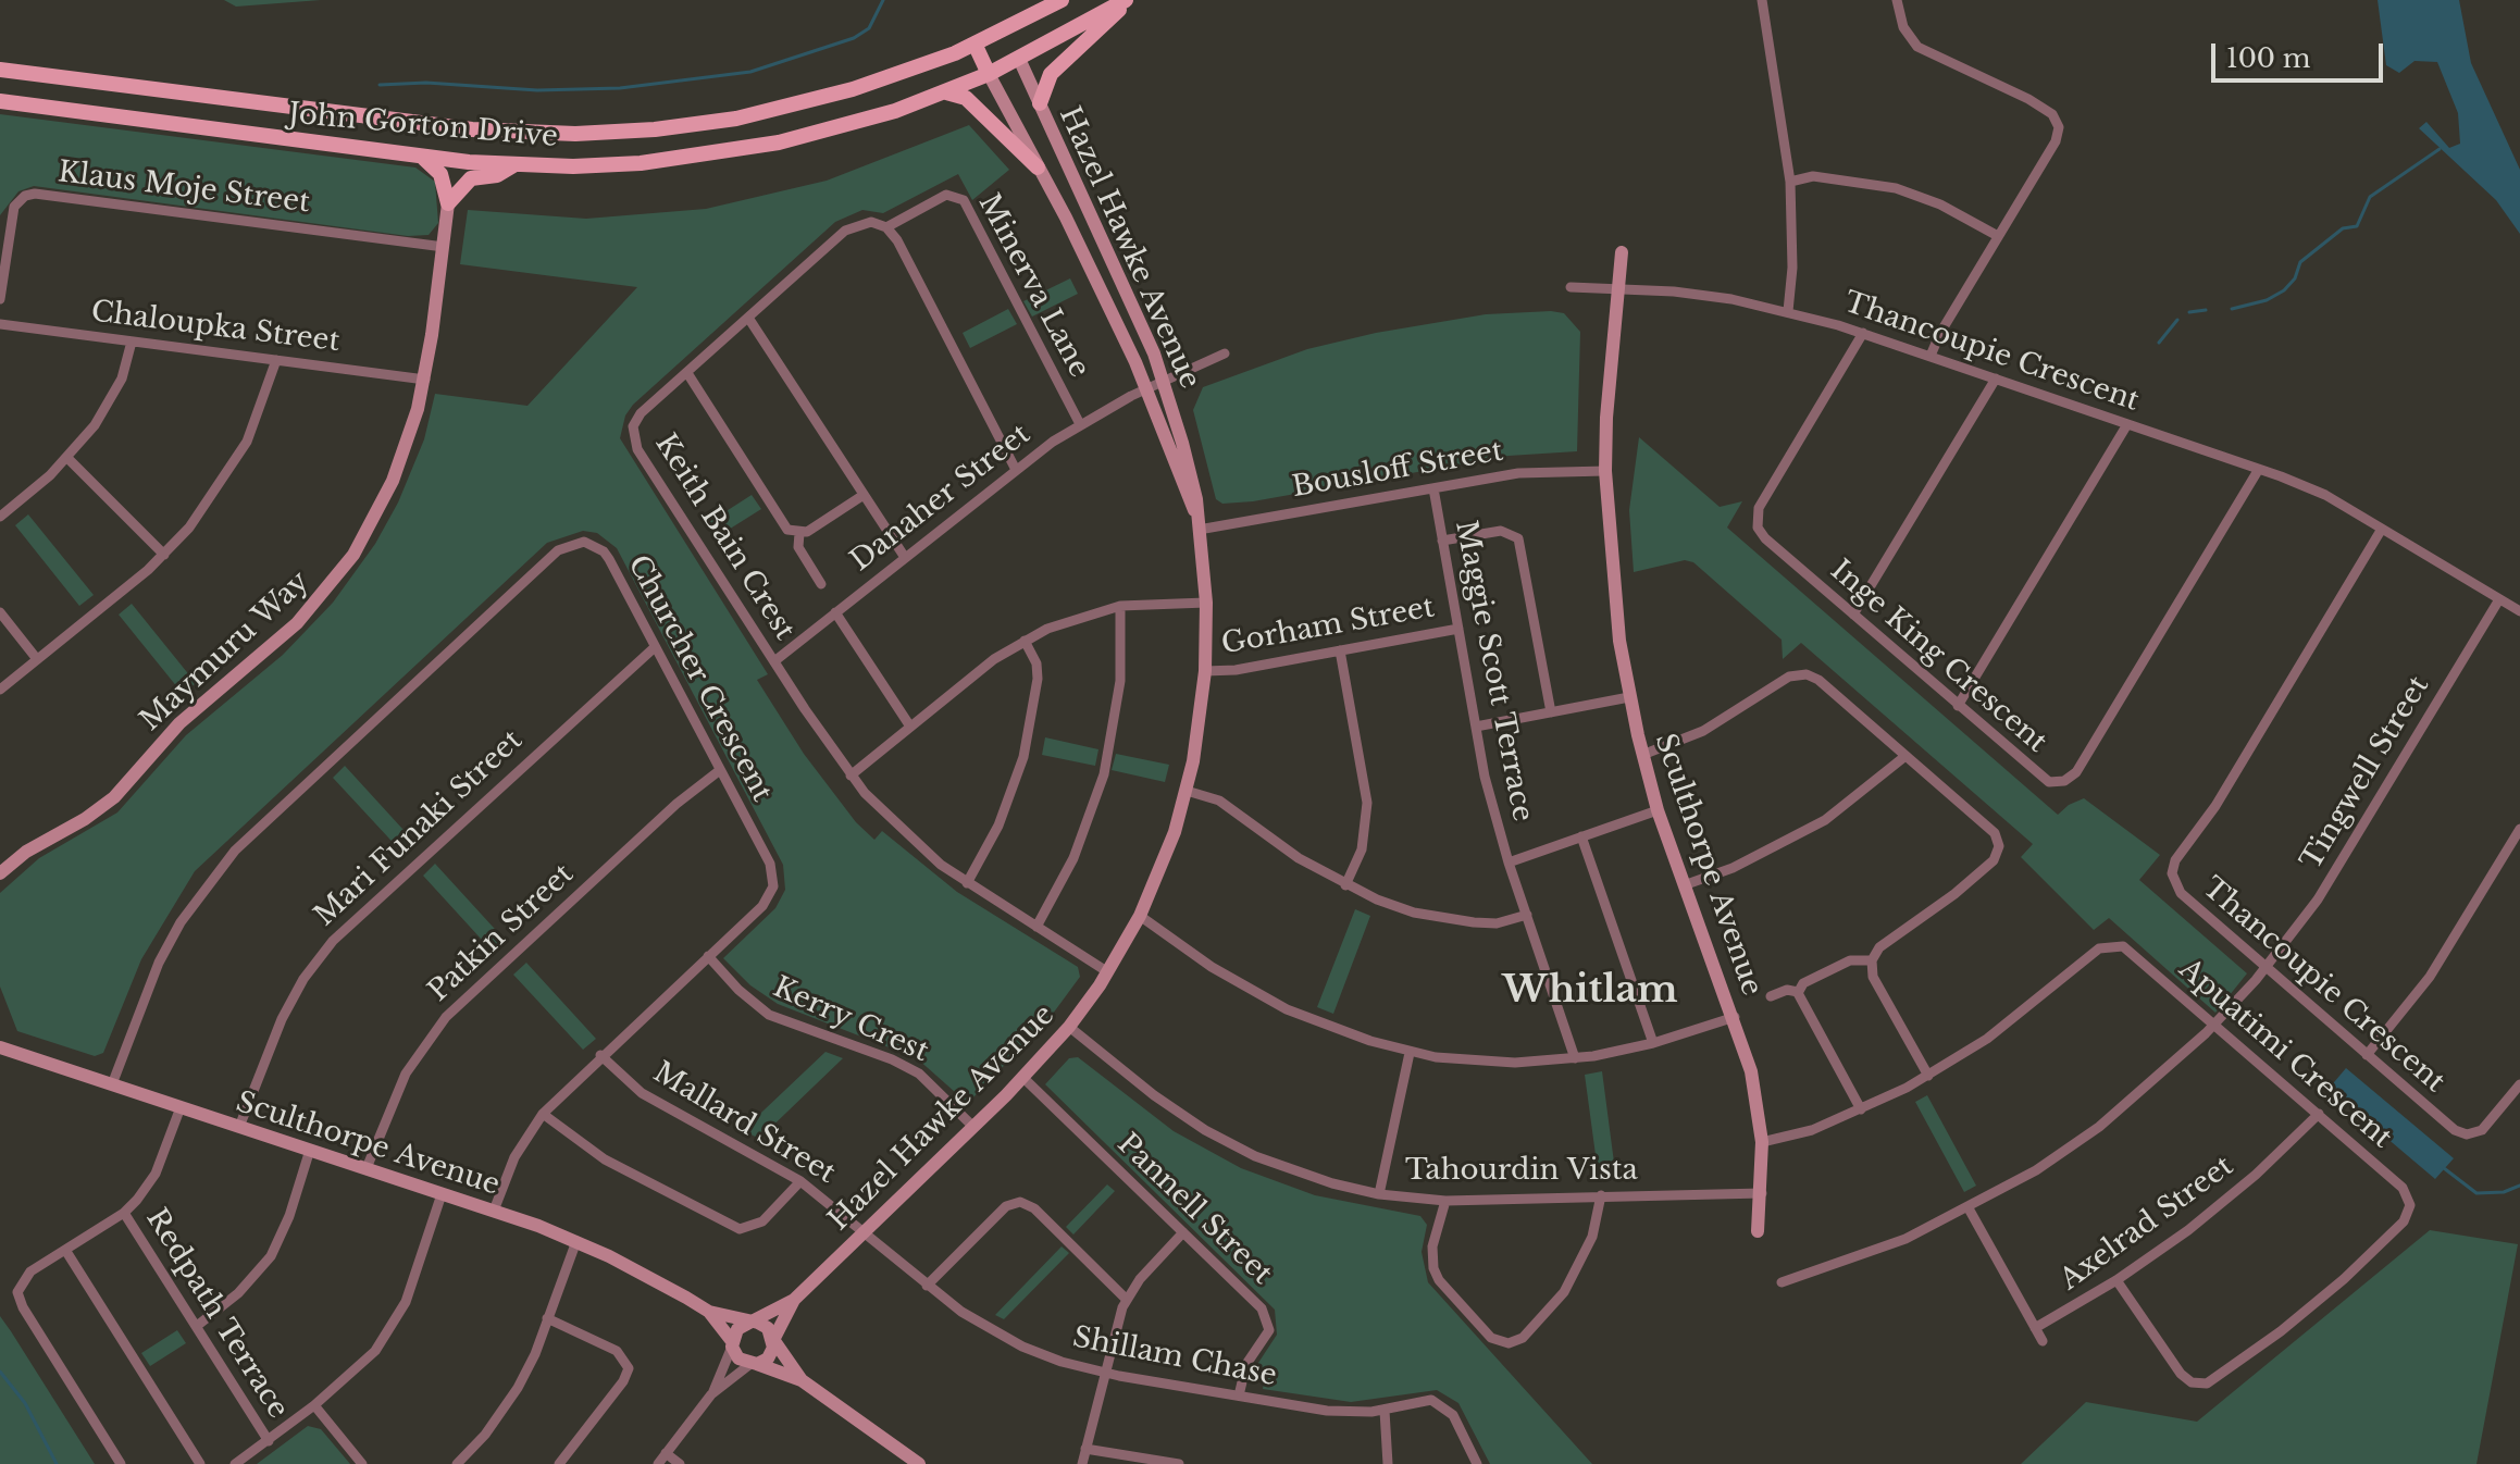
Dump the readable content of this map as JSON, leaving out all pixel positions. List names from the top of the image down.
{
  "streets": {
    "main road": ["John Gorton Drive"],
    "street": [
      "Klaus Moje Street",
      "Hazel Hawke Avenue",
      "Minerva Lane",
      "Chaloupka Street",
      "Thancoupie Crescent",
      "Bousloff Street",
      "Danaher Street",
      "Keith Bain Crest",
      "Gorham Street",
      "Maymuru Way",
      "Inge King Crescent",
      "Maggie Scott Terrace",
      "Churcher Crescent",
      "Tingwell Street",
      "Mari Funaki Street",
      "Sculthorpe Avenue",
      "Patkin Street",
      "Kerry Crest",
      "Apuatimi Crescent",
      "Mallard Street",
      "Tahourdin Vista",
      "Pannell Street",
      "Axelrad Street",
      "Redpath Terrace",
      "Shillam Chase"
    ]
  },
  "crossings": [
    ["John Gorton Drive", "Hazel Hawke Avenue"],
    ["Klaus Moje Street", "Maymuru Way"],
    ["Hazel Hawke Avenue", "Bousloff Street"],
    ["Hazel Hawke Avenue", "Danaher Street"],
    ["Hazel Hawke Avenue", "Keith Bain Crest"],
    ["Hazel Hawke Avenue", "Gorham Street"],
    ["Hazel Hawke Avenue", "Sculthorpe Avenue"],
    ["Hazel Hawke Avenue", "Kerry Crest"],
    ["Hazel Hawke Avenue", "Mallard Street"],
    ["Hazel Hawke Avenue", "Tahourdin Vista"],
    ["Hazel Hawke Avenue", "Pannell Street"],
    ["Hazel Hawke Avenue", "Shillam Chase"],
    ["Minerva Lane", "Danaher Street"],
    ["Minerva Lane", "Keith Bain Crest"],
    ["Chaloupka Street", "Maymuru Way"],
    ["Thancoupie Crescent", "Inge King Crescent"],
    ["Thancoupie Crescent", "Tingwell Street"],
    ["Thancoupie Crescent", "Sculthorpe Avenue"],
    ["Bousloff Street", "Maggie Scott Terrace"],
    ["Bousloff Street", "Sculthorpe Avenue"],
    ["Danaher Street", "Keith Bain Crest"],
    ["Gorham Street", "Maggie Scott Terrace"],
    ["Churcher Crescent", "Mari Funaki Street"],
    ["Churcher Crescent", "Sculthorpe Avenue"],
    ["Churcher Crescent", "Patkin Street"],
    ["Churcher Crescent", "Kerry Crest"],
    ["Churcher Crescent", "Mallard Street"],
    ["Tingwell Street", "Apuatimi Crescent"],
    ["Mari Funaki Street", "Sculthorpe Avenue"],
    ["Sculthorpe Avenue", "Patkin Street"],
    ["Sculthorpe Avenue", "Apuatimi Crescent"],
    ["Sculthorpe Avenue", "Tahourdin Vista"],
    ["Apuatimi Crescent", "Axelrad Street"],
    ["Mallard Street", "Shillam Chase"],
    ["Pannell Street", "Shillam Chase"]
  ],
  "districts": ["Whitlam"],
  "scale_bar": "100 m"
}
